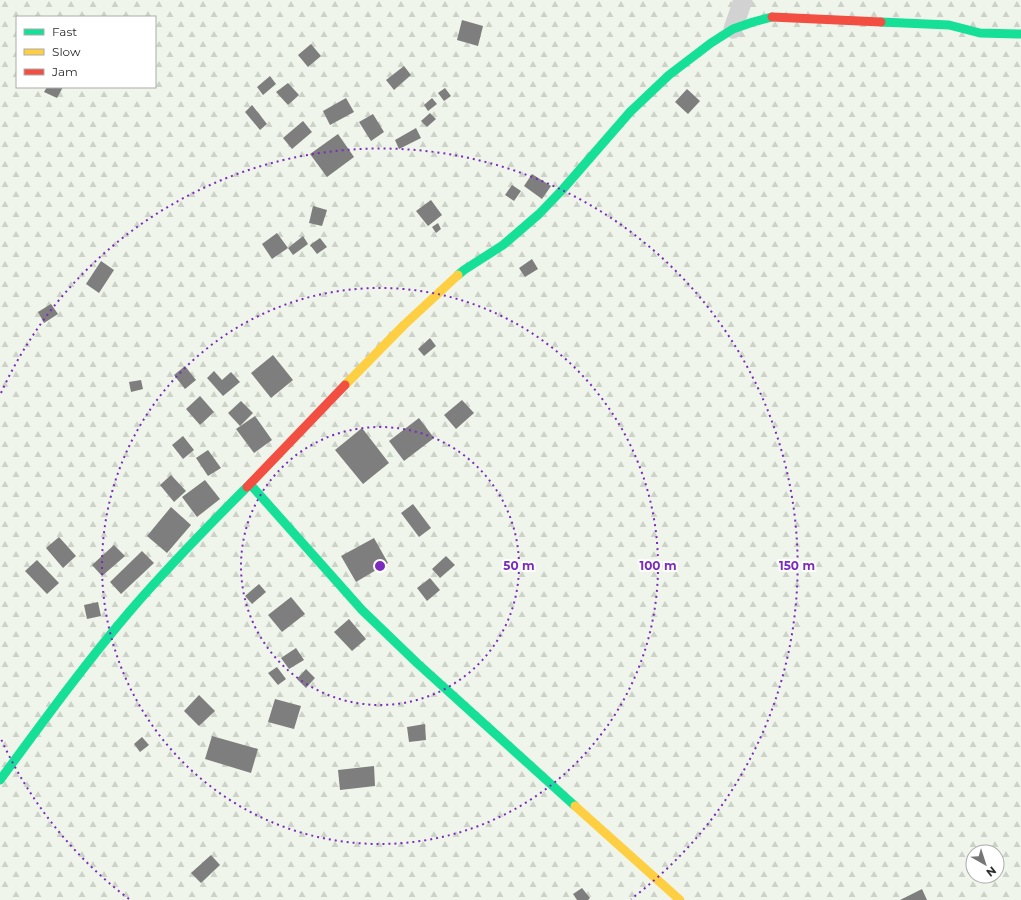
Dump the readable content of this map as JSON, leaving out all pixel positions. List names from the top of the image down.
{
  "legend": ["Fast", "Slow", "Jam"],
  "north": "bottom right",
  "rings": ["50 m", "100 m", "150 m"]
}
